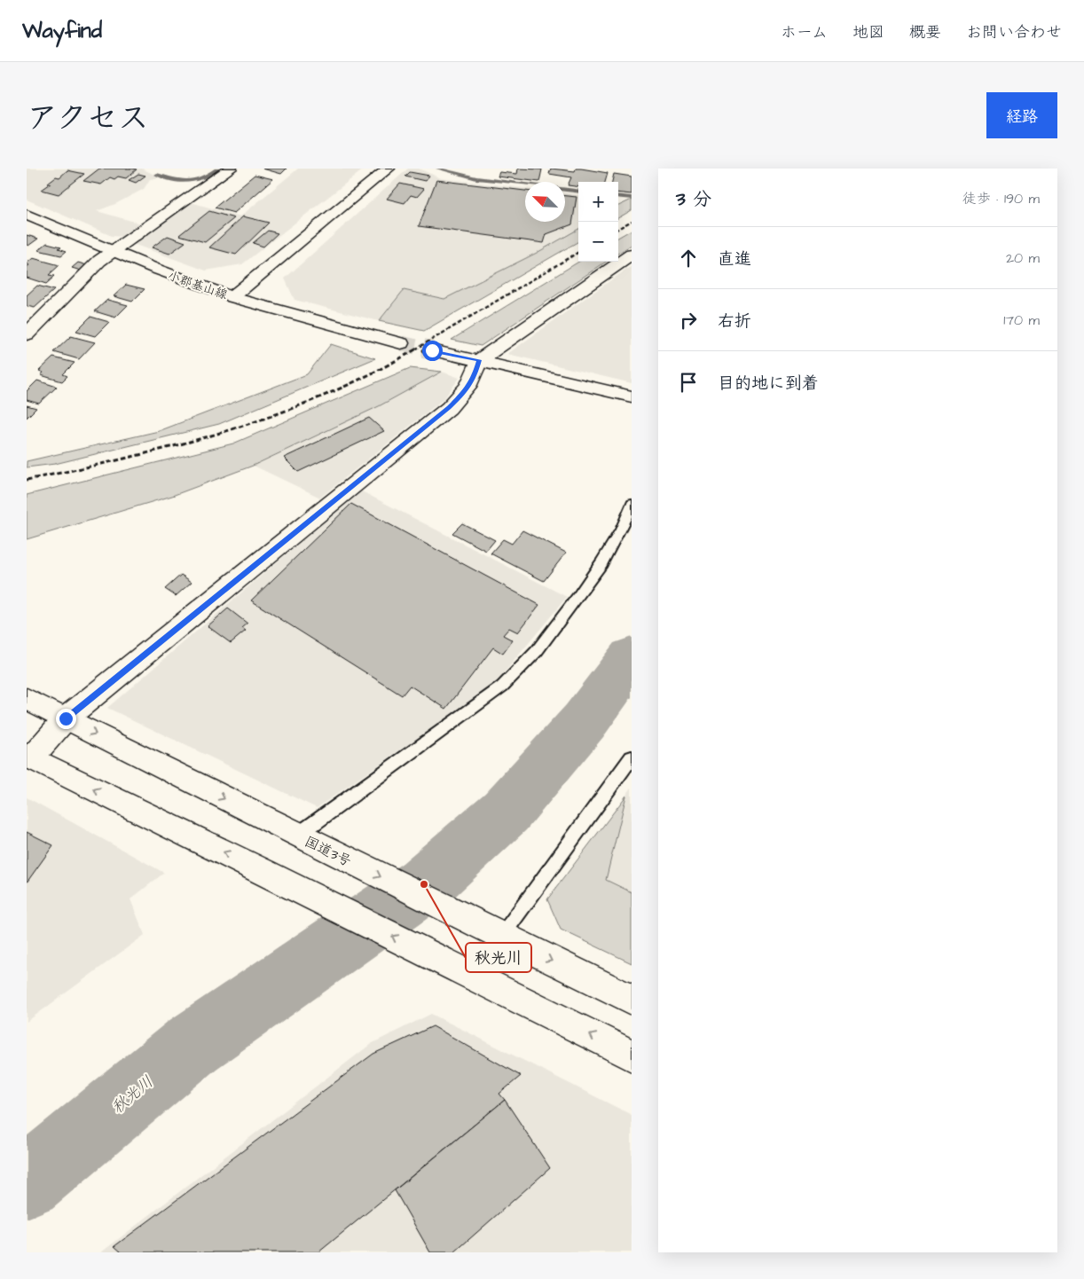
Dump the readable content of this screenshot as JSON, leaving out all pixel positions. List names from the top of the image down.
{
  "streets": {
    "main road": ["小郡基山線", "国道3号"]
  },
  "water": ["秋光川"],
  "places": ["秋光川"],
  "north": "top left",
  "page": {
    "header": "Wayfind",
    "nav": [
      "ホーム",
      "地図",
      "概要",
      "お問い合わせ"
    ],
    "title": "アクセス",
    "buttons": "経路",
    "heading": ["3 分", "徒歩 · 190 m"],
    "map_buttons": ["+", "−"],
    "list": [
      ["直進", "20 m"],
      ["右折", "170 m"],
      "目的地に到着"
    ]
  }
}
